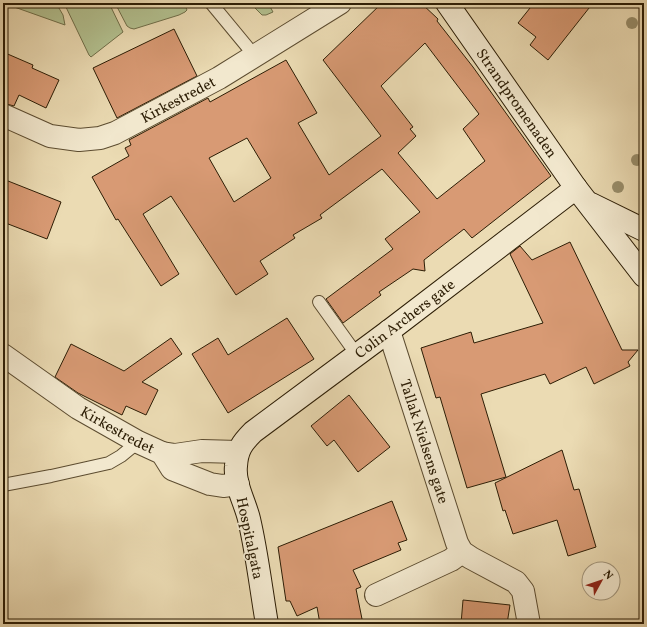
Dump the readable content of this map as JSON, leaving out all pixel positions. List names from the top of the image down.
{
  "streets": {
    "street": [
      "Kirkestredet",
      "Strandpromenaden",
      "Colin Archers gate",
      "Tallak Nielsens gate",
      "Hospitalgata"
    ]
  },
  "crossings": [
    ["Kirkestredet", "Hospitalgata"],
    ["Strandpromenaden", "Colin Archers gate"],
    ["Colin Archers gate", "Tallak Nielsens gate"],
    ["Colin Archers gate", "Hospitalgata"]
  ],
  "north": "top right"
}
